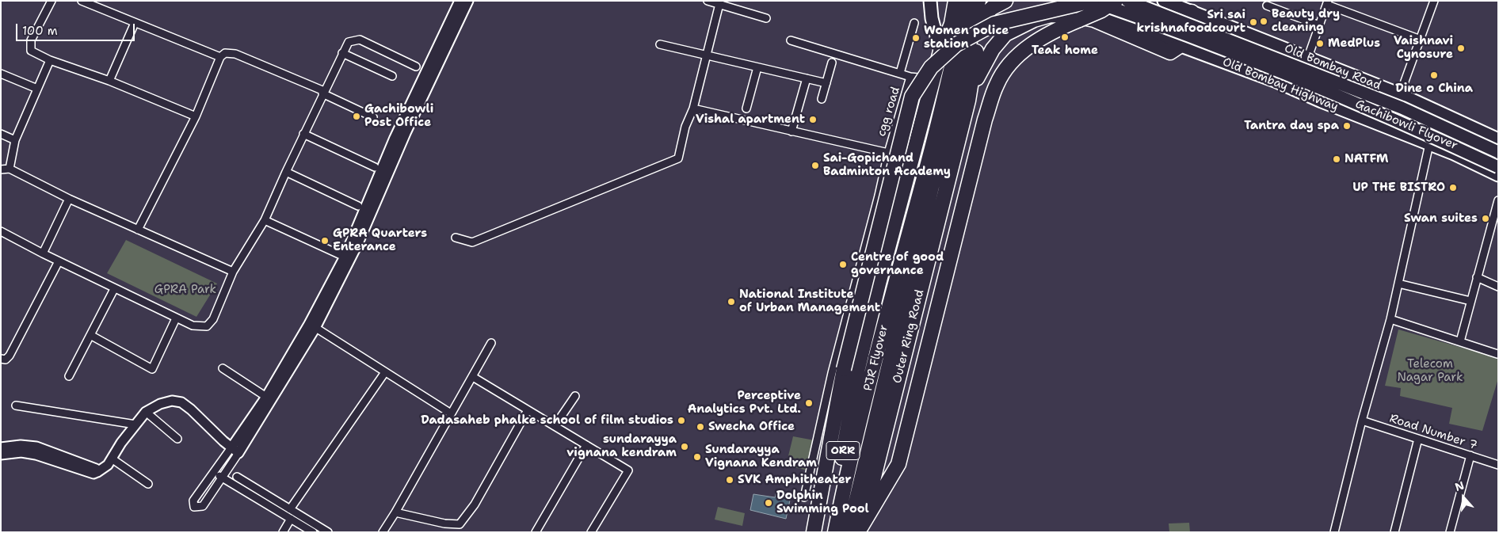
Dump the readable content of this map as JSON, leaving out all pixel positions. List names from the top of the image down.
{
  "streets": {
    "highway": ["Outer Ring Road", "PJR Flyover", "ORR"],
    "main road": ["Old Bombay Road", "Old Bombay Highway", "Gachibowli Flyover"],
    "street": ["cgg road", "Road Number 7"]
  },
  "crossings": [
    ["cgg road", "ORR"]
  ],
  "parks": ["GPRA Park", "Telecom Nagar Park"],
  "places": [
    "Beauty dry cleaning",
    "Sri sai krishnafoodcourt",
    "Teak home",
    "Women police station",
    "MedPlus",
    "Vaishnavi Cynosure",
    "Dine o China",
    "Gachibowli Post Office",
    "Vishal apartment",
    "Tantra day spa",
    "NATFM",
    "Sai-Gopichand Badminton Academy",
    "UP THE BISTRO",
    "Swan suites",
    "GPRA Quarters Enterance",
    "Centre of good governance",
    "National Institute of Urban Management",
    "Perceptive Analytics Pvt. Ltd.",
    "Dadasaheb phalke school of film studios",
    "Swecha Office",
    "sundarayya vignana kendram",
    "Sundarayya Vignana Kendram",
    "SVK Amphitheater",
    "Dolphin Swimming Pool"
  ],
  "scale_bar": "100 m",
  "north": "top"
}
